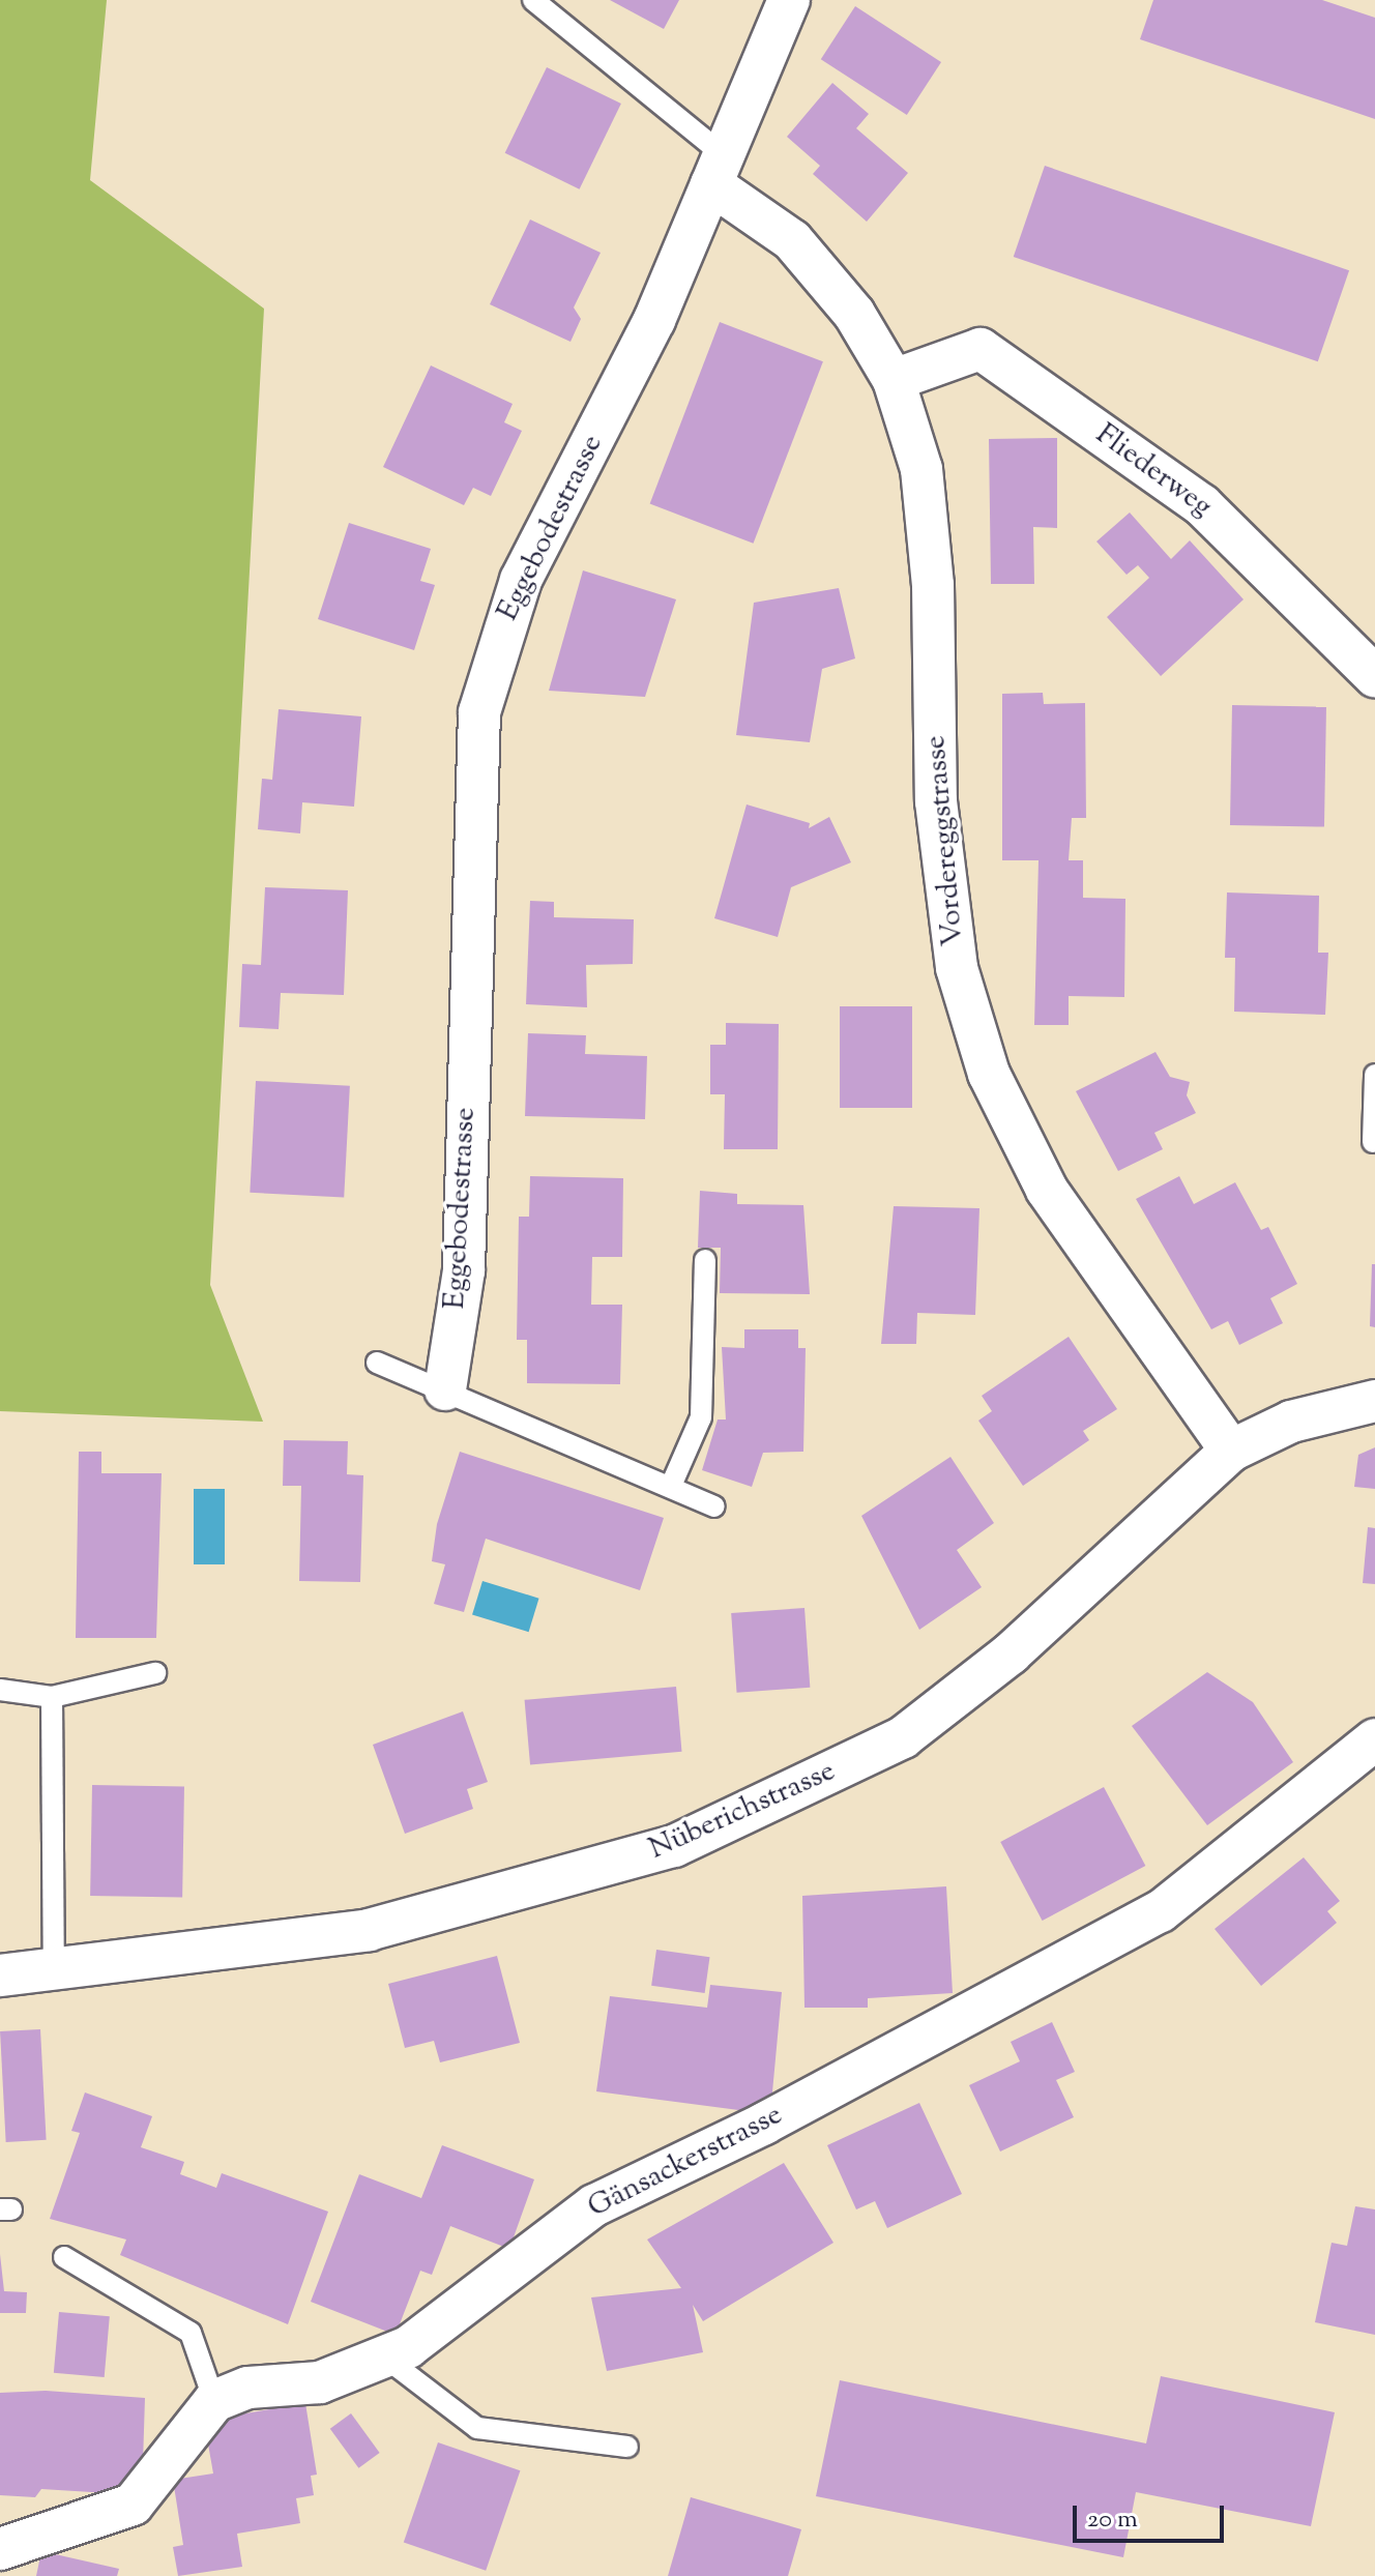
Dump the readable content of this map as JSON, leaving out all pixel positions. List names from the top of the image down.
{
  "streets": {
    "street": [
      "Fliederweg",
      "Eggebodestrasse",
      "Vordereggstrasse",
      "Nüberichstrasse",
      "Gänsackerstrasse"
    ]
  },
  "crossings": [
    ["Fliederweg", "Vordereggstrasse"],
    ["Eggebodestrasse", "Vordereggstrasse"],
    ["Vordereggstrasse", "Nüberichstrasse"]
  ],
  "scale_bar": "20 m"
}
